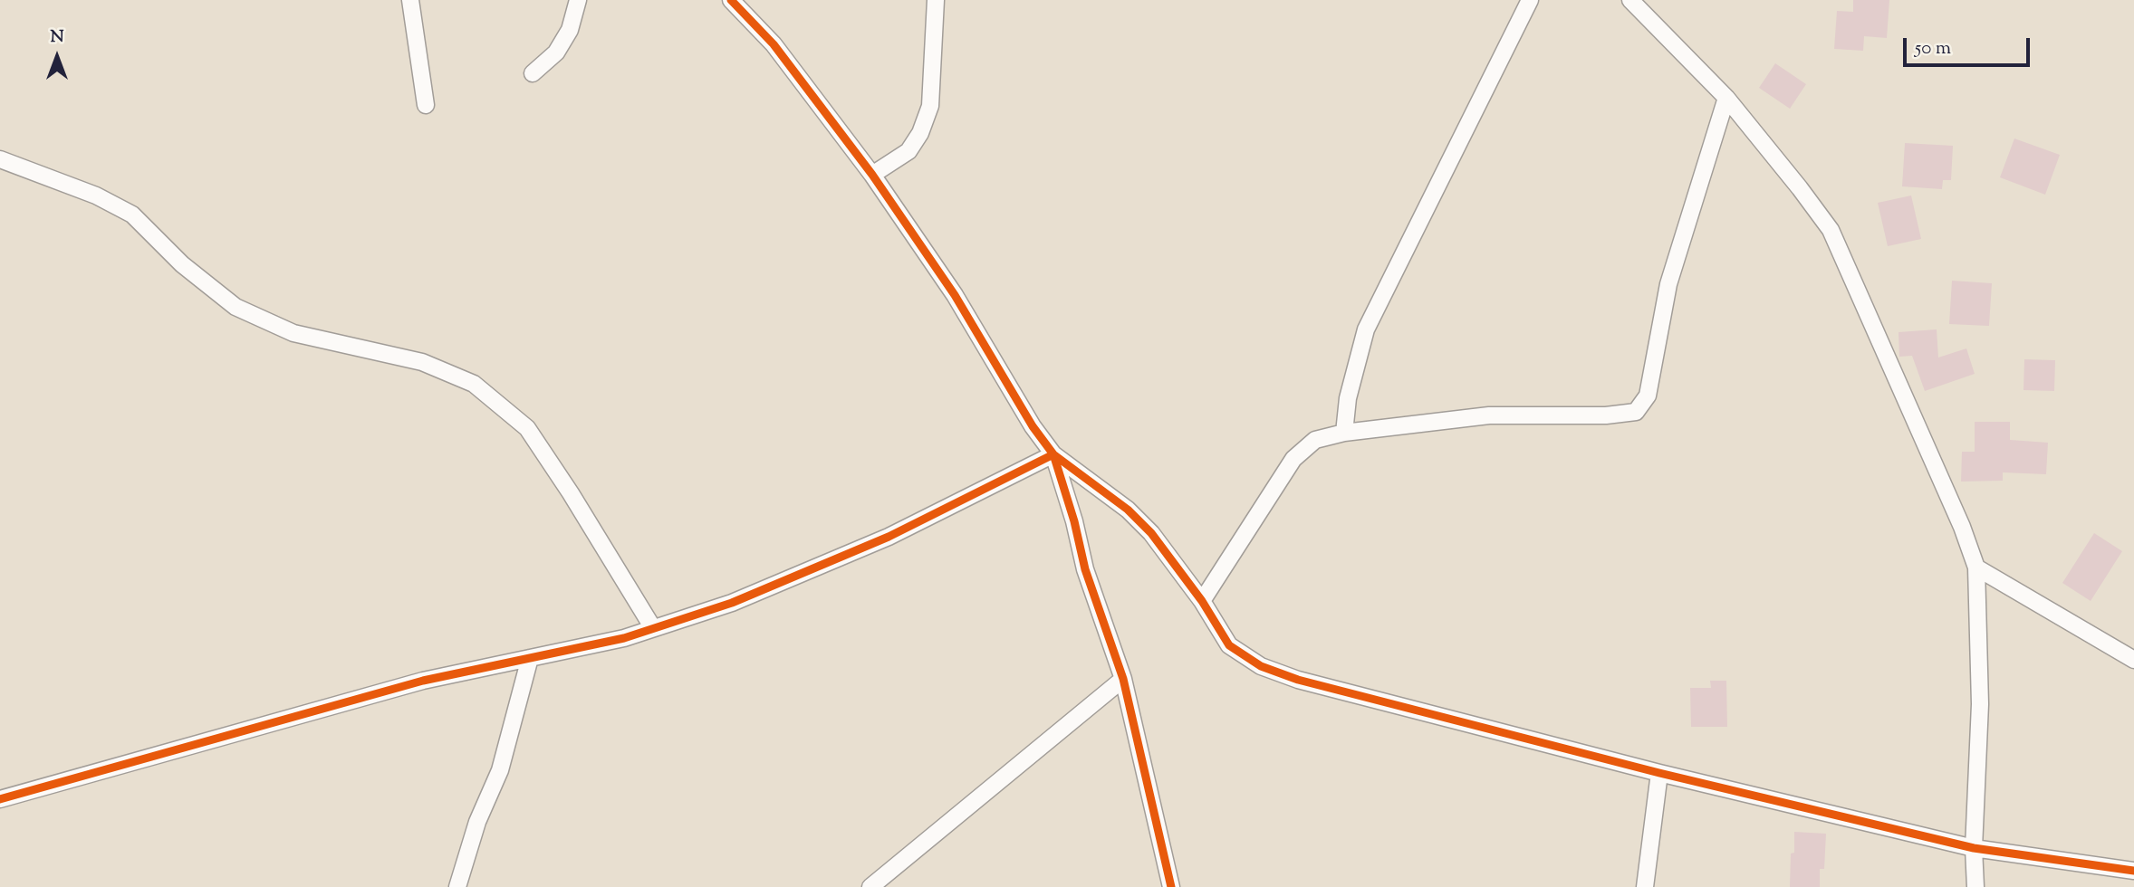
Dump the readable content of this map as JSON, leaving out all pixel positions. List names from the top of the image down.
{
  "scale_bar": "50 m",
  "north": "top"
}
